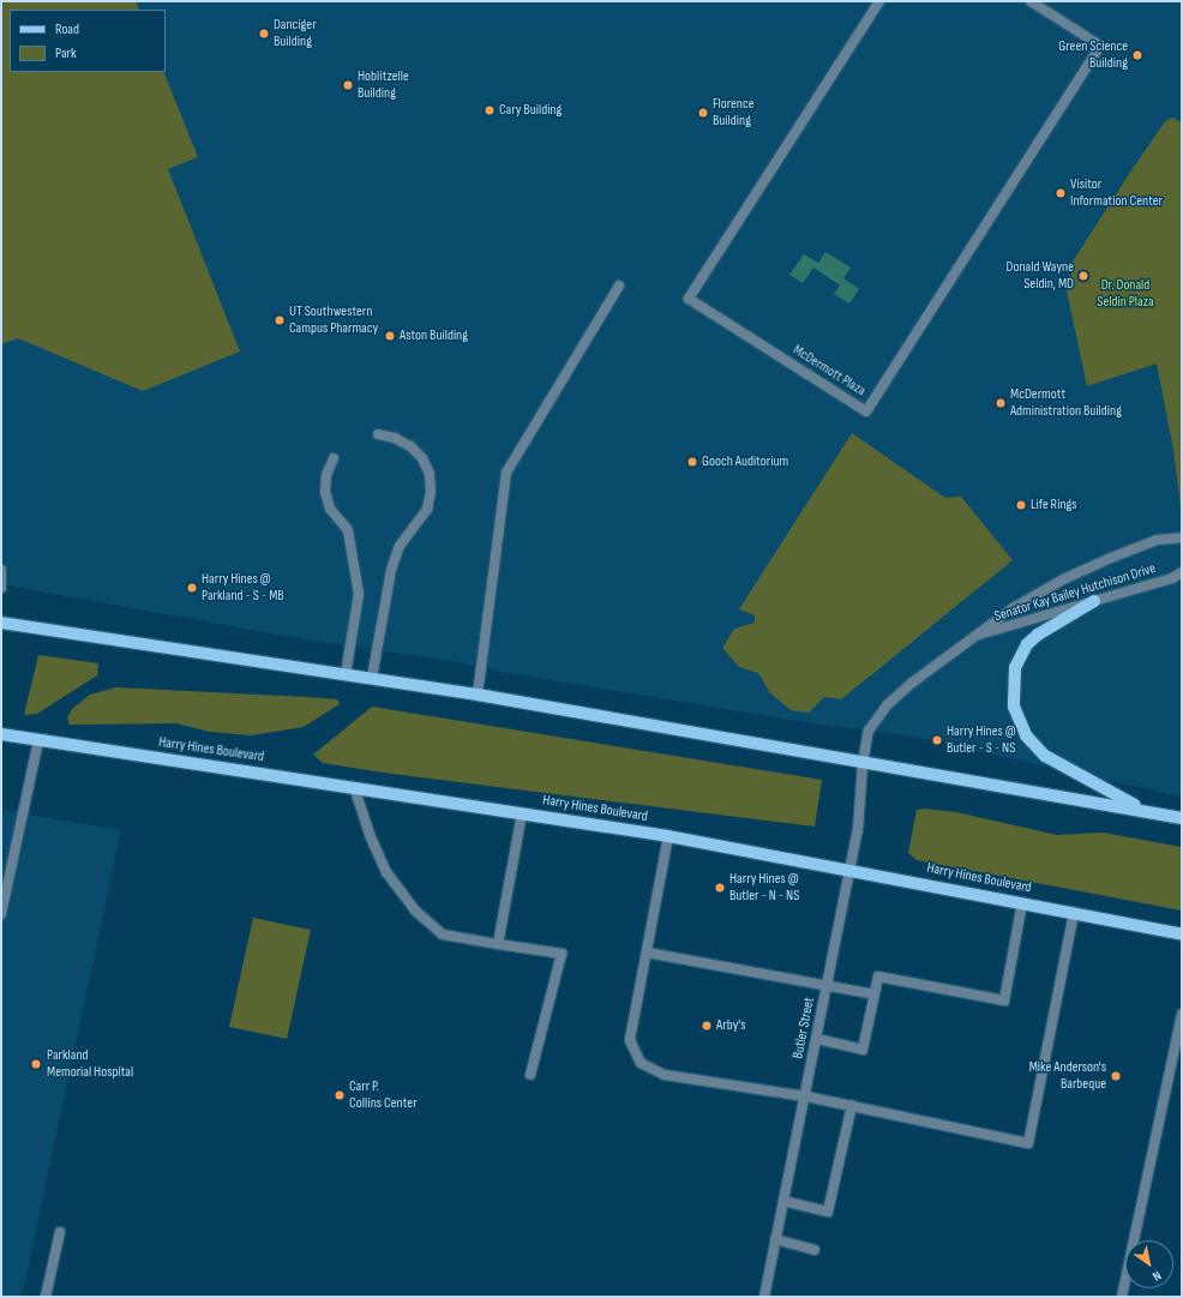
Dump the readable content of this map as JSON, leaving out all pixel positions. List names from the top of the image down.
{
  "streets": {
    "main road": ["Harry Hines Boulevard"],
    "street": ["McDermott Plaza", "Senator Kay Bailey Hutchison Drive", "Butler Street"]
  },
  "crossings": [
    ["Senator Kay Bailey Hutchison Drive", "Butler Street"],
    ["Harry Hines Boulevard", "Butler Street"]
  ],
  "parks": ["Dr. Donald Seldin Plaza"],
  "places": [
    "Danciger Building",
    "Green Science Building",
    "Hoblitzelle Building",
    "Cary Building",
    "Florence Building",
    "Visitor Information Center",
    "Donald Wayne Seldin, MD",
    "UT Southwestern Campus Pharmacy",
    "Aston Building",
    "McDermott Administration Building",
    "Gooch Auditorium",
    "Life Rings",
    "Harry Hines @ Parkland - S - MB",
    "Harry Hines @ Butler - S - NS",
    "Harry Hines @ Butler - N - NS",
    "Arby's",
    "Parkland Memorial Hospital",
    "Mike Anderson's Barbeque",
    "Carr P. Collins Center"
  ],
  "legend": ["Road", "Park"],
  "north": "bottom right"
}
